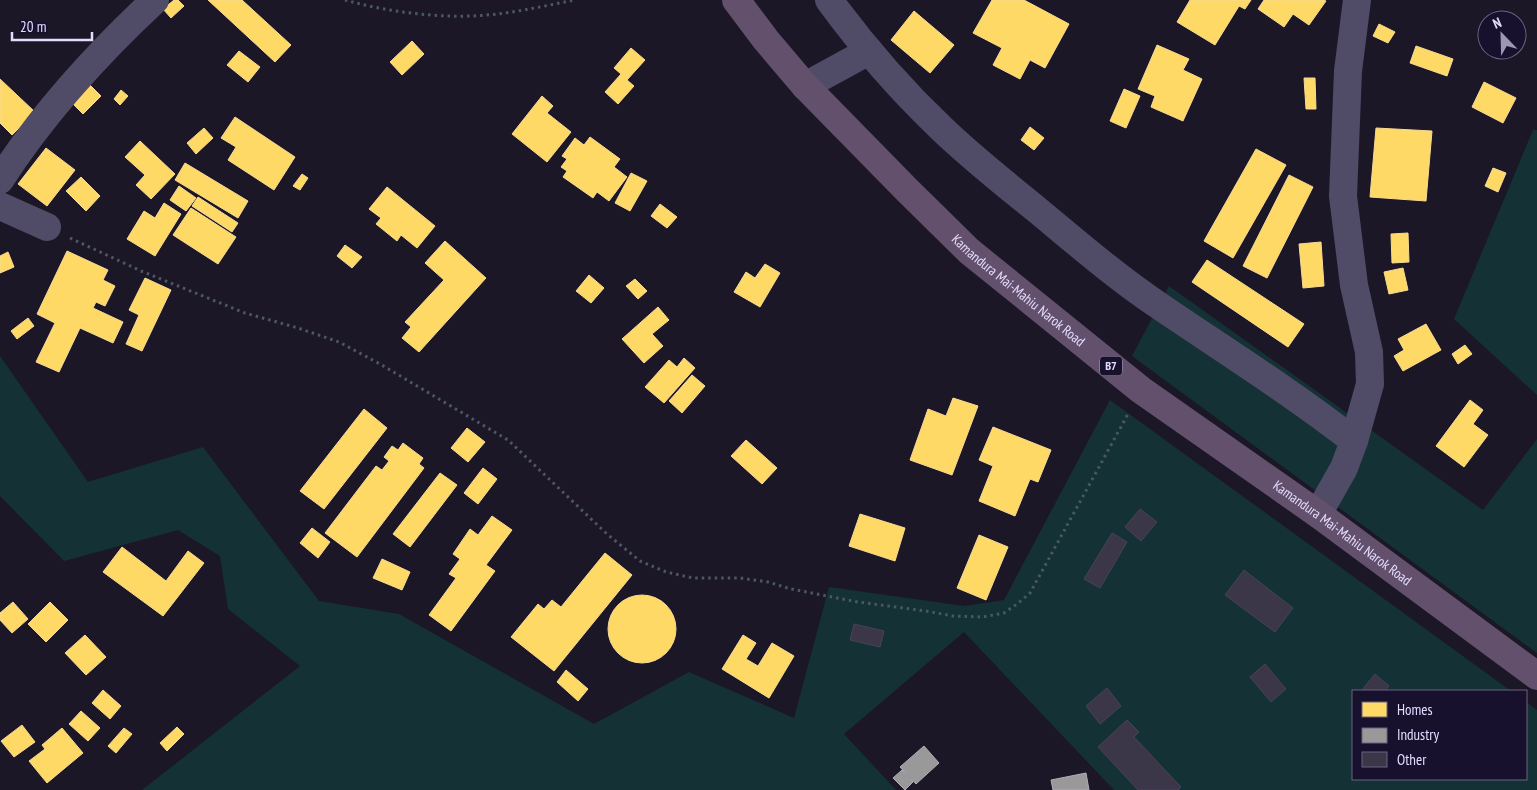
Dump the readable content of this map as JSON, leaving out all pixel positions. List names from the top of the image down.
{
  "streets": {
    "highway": ["Kamandura Mai-Mahiu Narok Road", "B7"]
  },
  "legend": ["Homes", "Industry", "Other"],
  "scale_bar": "20 m",
  "north": "top left"
}
